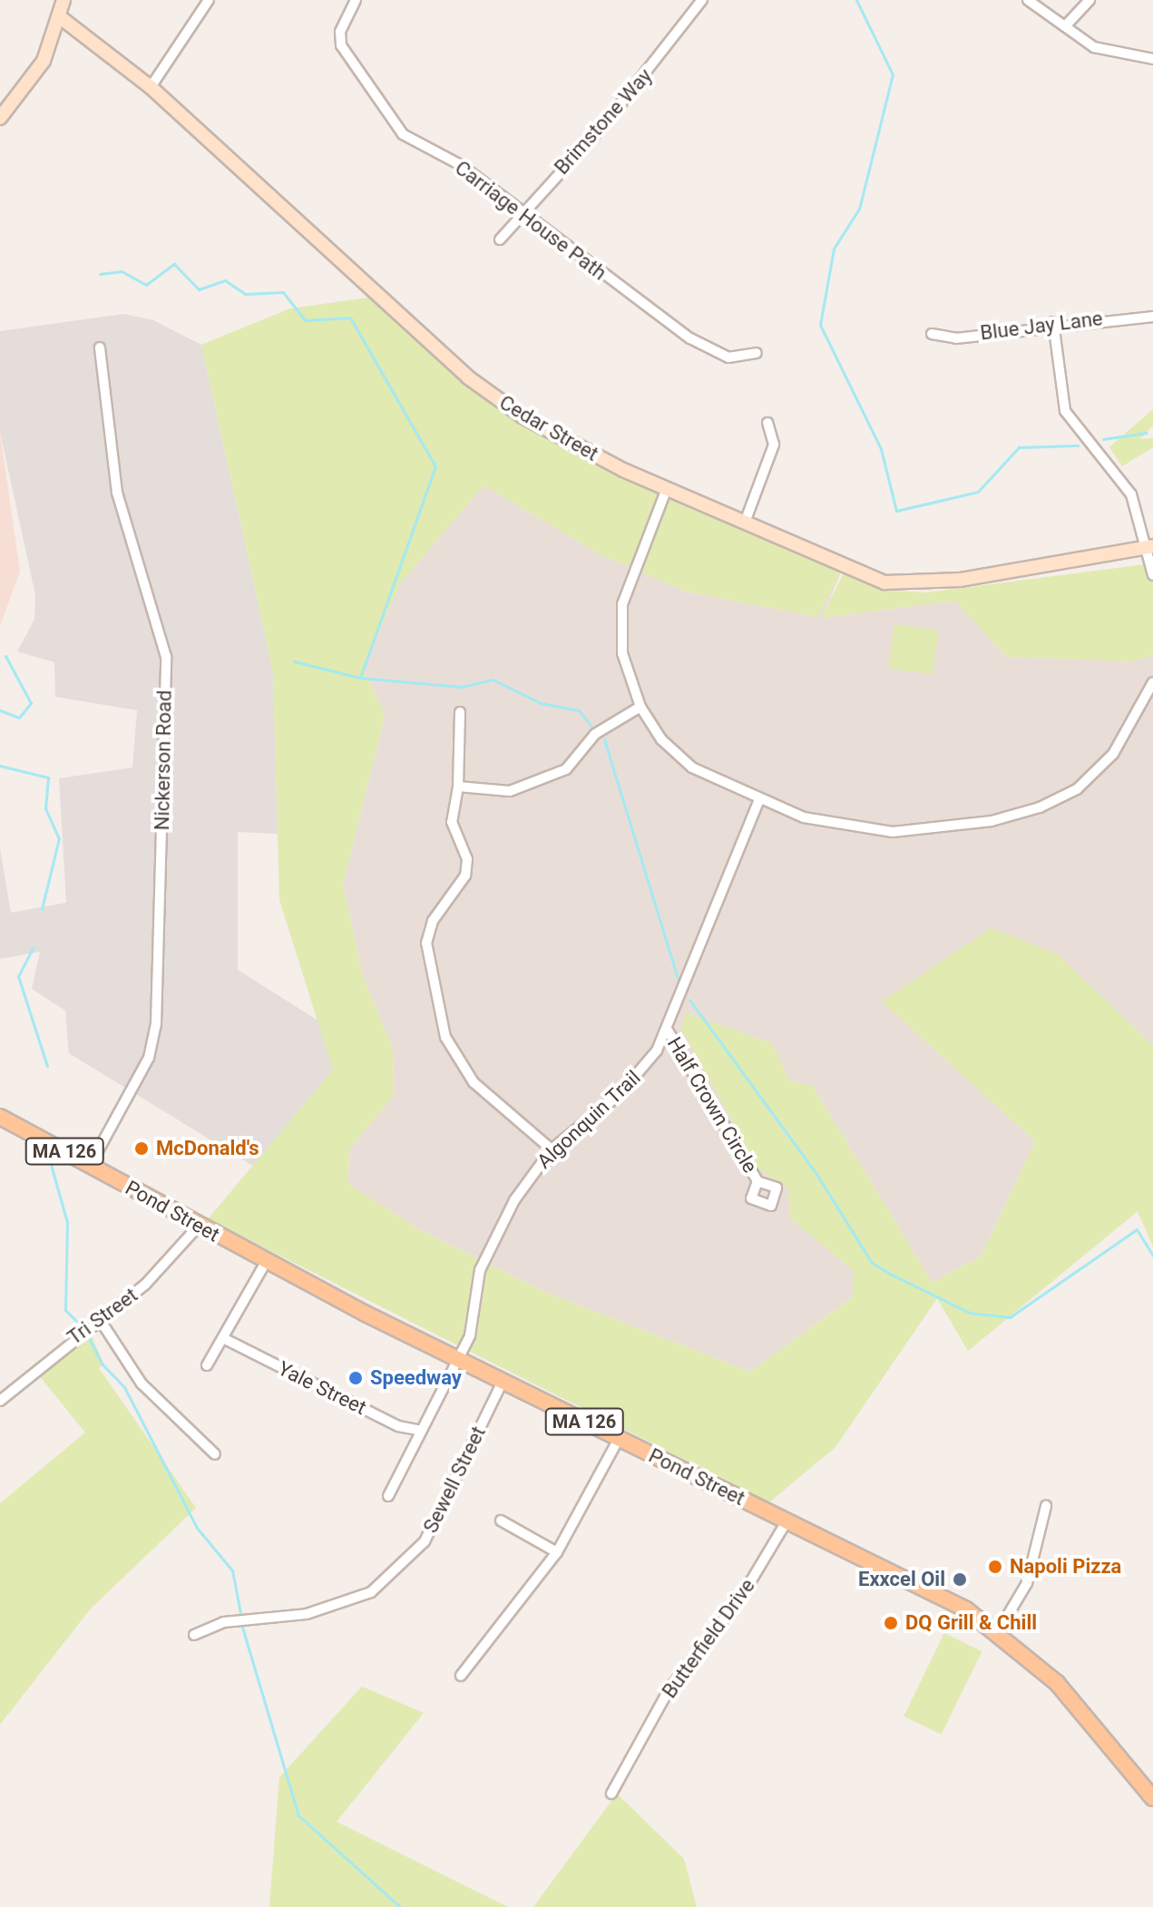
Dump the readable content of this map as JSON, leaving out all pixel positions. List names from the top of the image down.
{
  "streets": {
    "main road": ["MA 126", "Pond Street"],
    "street": [
      "Brimstone Way",
      "Carriage House Path",
      "Blue Jay Lane",
      "Cedar Street",
      "Nickerson Road",
      "Half Crown Circle",
      "Algonquin Trail",
      "Tri Street",
      "Yale Street",
      "Sewell Street",
      "Butterfield Drive"
    ]
  },
  "crossings": [
    ["Brimstone Way", "Carriage House Path"],
    ["Nickerson Road", "Pond Street"],
    ["Half Crown Circle", "Algonquin Trail"],
    ["Algonquin Trail", "Pond Street"],
    ["Algonquin Trail", "Yale Street"],
    ["Pond Street", "Tri Street"],
    ["Pond Street", "Sewell Street"],
    ["Pond Street", "Butterfield Drive"]
  ],
  "places": [
    "McDonald's",
    "Speedway",
    "Napoli Pizza",
    "Exxcel Oil",
    "DQ Grill & Chill"
  ]
}
